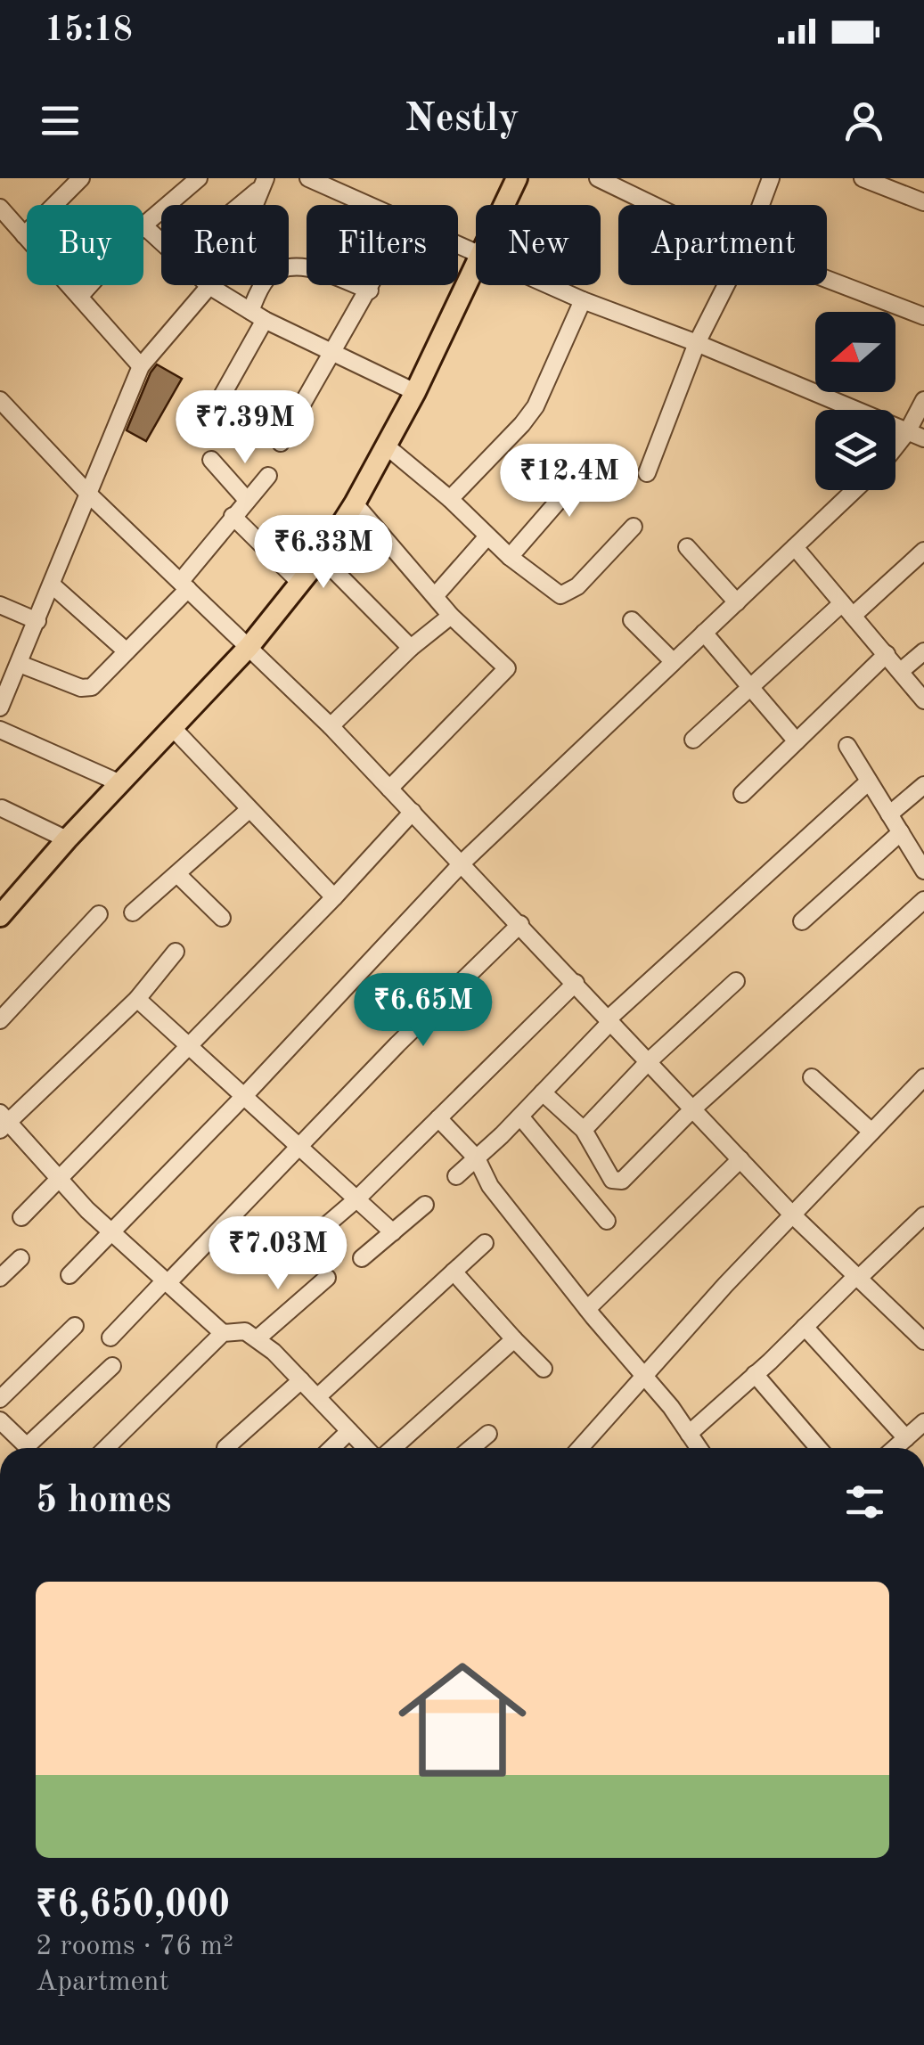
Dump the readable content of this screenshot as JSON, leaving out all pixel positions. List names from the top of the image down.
{
  "north": "left",
  "page": {
    "status": "15:18",
    "header": "Nestly",
    "chip": [
      "Buy",
      "Rent",
      "Filters",
      "New",
      "Apartment"
    ],
    "price": [
      "₹7.39M",
      "₹12.4M",
      "₹6.33M",
      "₹6.65M",
      "₹7.03M"
    ],
    "heading": "5 homes",
    "list": [
      {
        "name": "₹6,650,000",
        "note": "2 rooms · 76 m² · Apartment"
      }
    ]
  }
}
